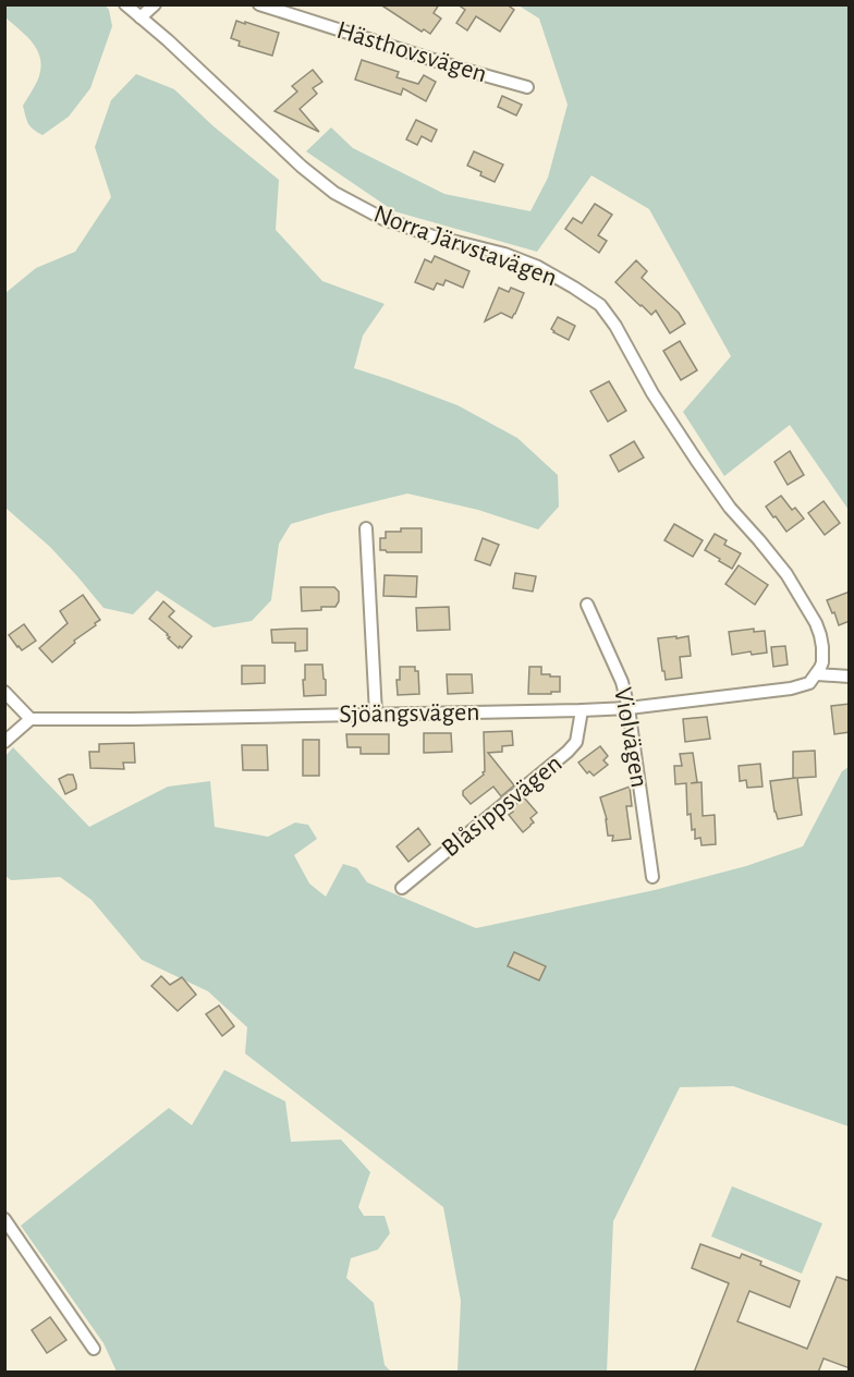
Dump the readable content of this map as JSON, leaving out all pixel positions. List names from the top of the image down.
{
  "streets": {
    "street": [
      "Hästhovsvägen",
      "Norra Järvstavägen",
      "Sjöängsvägen",
      "Violvägen",
      "Blåsippsvägen"
    ]
  },
  "crossings": [
    ["Norra Järvstavägen", "Sjöängsvägen"],
    ["Sjöängsvägen", "Violvägen"],
    ["Sjöängsvägen", "Blåsippsvägen"]
  ]
}
